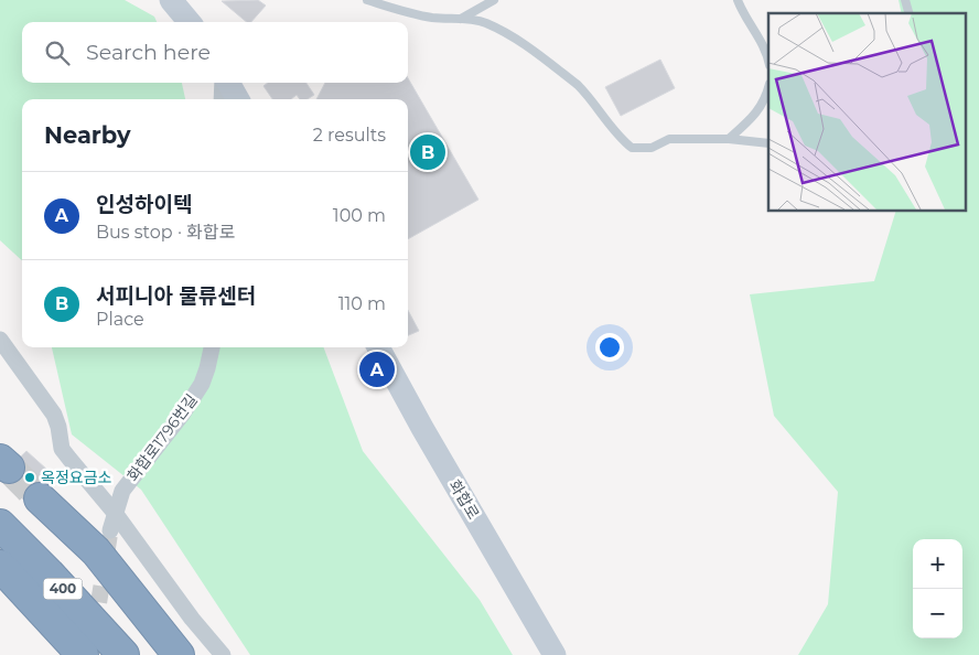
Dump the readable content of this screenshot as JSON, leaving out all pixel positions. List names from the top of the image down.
{
  "streets": {
    "highway": ["400"],
    "main road": ["화합로"],
    "street": ["화합로1796번길"]
  },
  "places": ["옥정요금소"],
  "page": {
    "search": "Search here",
    "heading": ["Nearby", "2 results"],
    "pins": ["B", "A"],
    "list": [
      {
        "mark": "A",
        "name": "인성하이텍",
        "note": "Bus stop · 화합로",
        "value": "100 m"
      },
      {
        "mark": "B",
        "name": "서피니아 물류센터",
        "note": "Place",
        "value": "110 m"
      }
    ],
    "map_buttons": ["+", "−"]
  }
}
